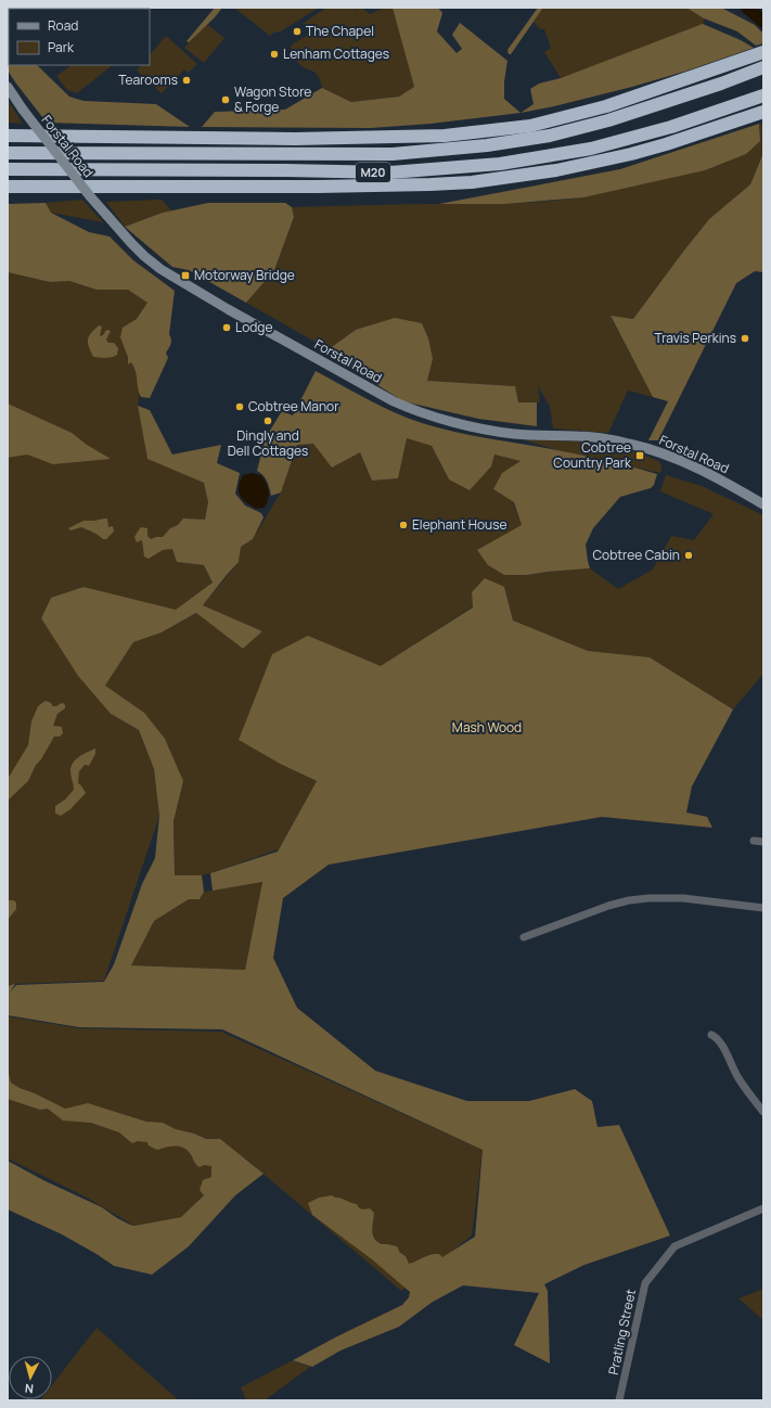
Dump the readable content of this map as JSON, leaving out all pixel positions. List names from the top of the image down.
{
  "streets": {
    "highway": ["M20"],
    "street": ["Forstal Road", "Pratling Street"]
  },
  "parks": ["Mash Wood"],
  "places": {
    "other": [
      "The Chapel",
      "Lenham Cottages",
      "Tearooms",
      "Wagon Store & Forge",
      "Lodge",
      "Travis Perkins",
      "Cobtree Manor",
      "Dingly and Dell Cottages",
      "Elephant House",
      "Cobtree Cabin"
    ],
    "transit": ["Motorway Bridge", "Cobtree Country Park"]
  },
  "legend": ["Road", "Park"],
  "north": "bottom"
}
